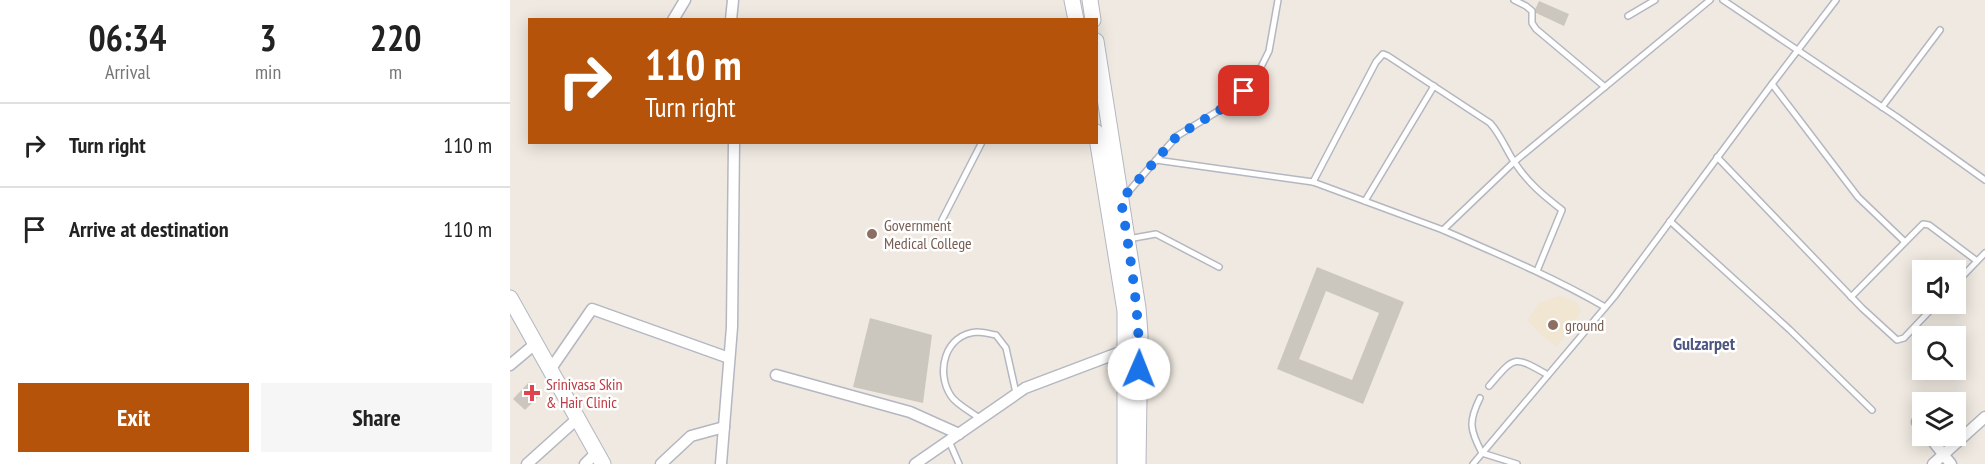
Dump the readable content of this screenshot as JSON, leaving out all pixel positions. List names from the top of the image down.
{
  "districts": ["Gulzarpet"],
  "places": {
    "other": ["Government Medical College", "ground"],
    "health": ["Srinivasa Skin & Hair Clinic"]
  },
  "page": {
    "eta": [
      "06:34",
      "Arrival",
      "3",
      "min",
      "220",
      "m"
    ],
    "turn": ["110 m", "Turn right"],
    "list": [
      {
        "name": "Turn right",
        "value": "110 m"
      },
      {
        "name": "Arrive at destination",
        "value": "110 m"
      }
    ],
    "buttons": ["Exit", "Share"]
  }
}
